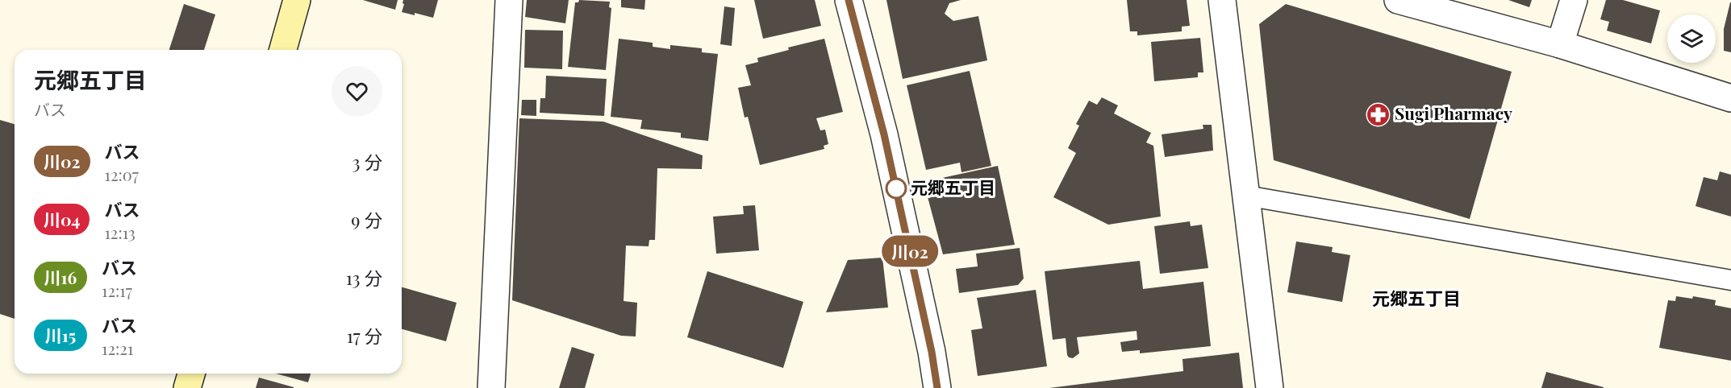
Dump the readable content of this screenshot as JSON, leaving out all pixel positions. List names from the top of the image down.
{
  "districts": ["元郷五丁目"],
  "places": {
    "pharmacy": ["Sugi Pharmacy"],
    "other": ["元郷五丁目"]
  },
  "lines": ["bus line 川02"],
  "page": {
    "on_map": "川02",
    "heading": ["元郷五丁目", "バス"],
    "list": [
      {
        "mark": "川02",
        "name": "バス",
        "note": "12:07",
        "value": "3 分"
      },
      {
        "mark": "川04",
        "name": "バス",
        "note": "12:13",
        "value": "9 分"
      },
      {
        "mark": "川16",
        "name": "バス",
        "note": "12:17",
        "value": "13 分"
      },
      {
        "mark": "川15",
        "name": "バス",
        "note": "12:21",
        "value": "17 分"
      }
    ]
  }
}
